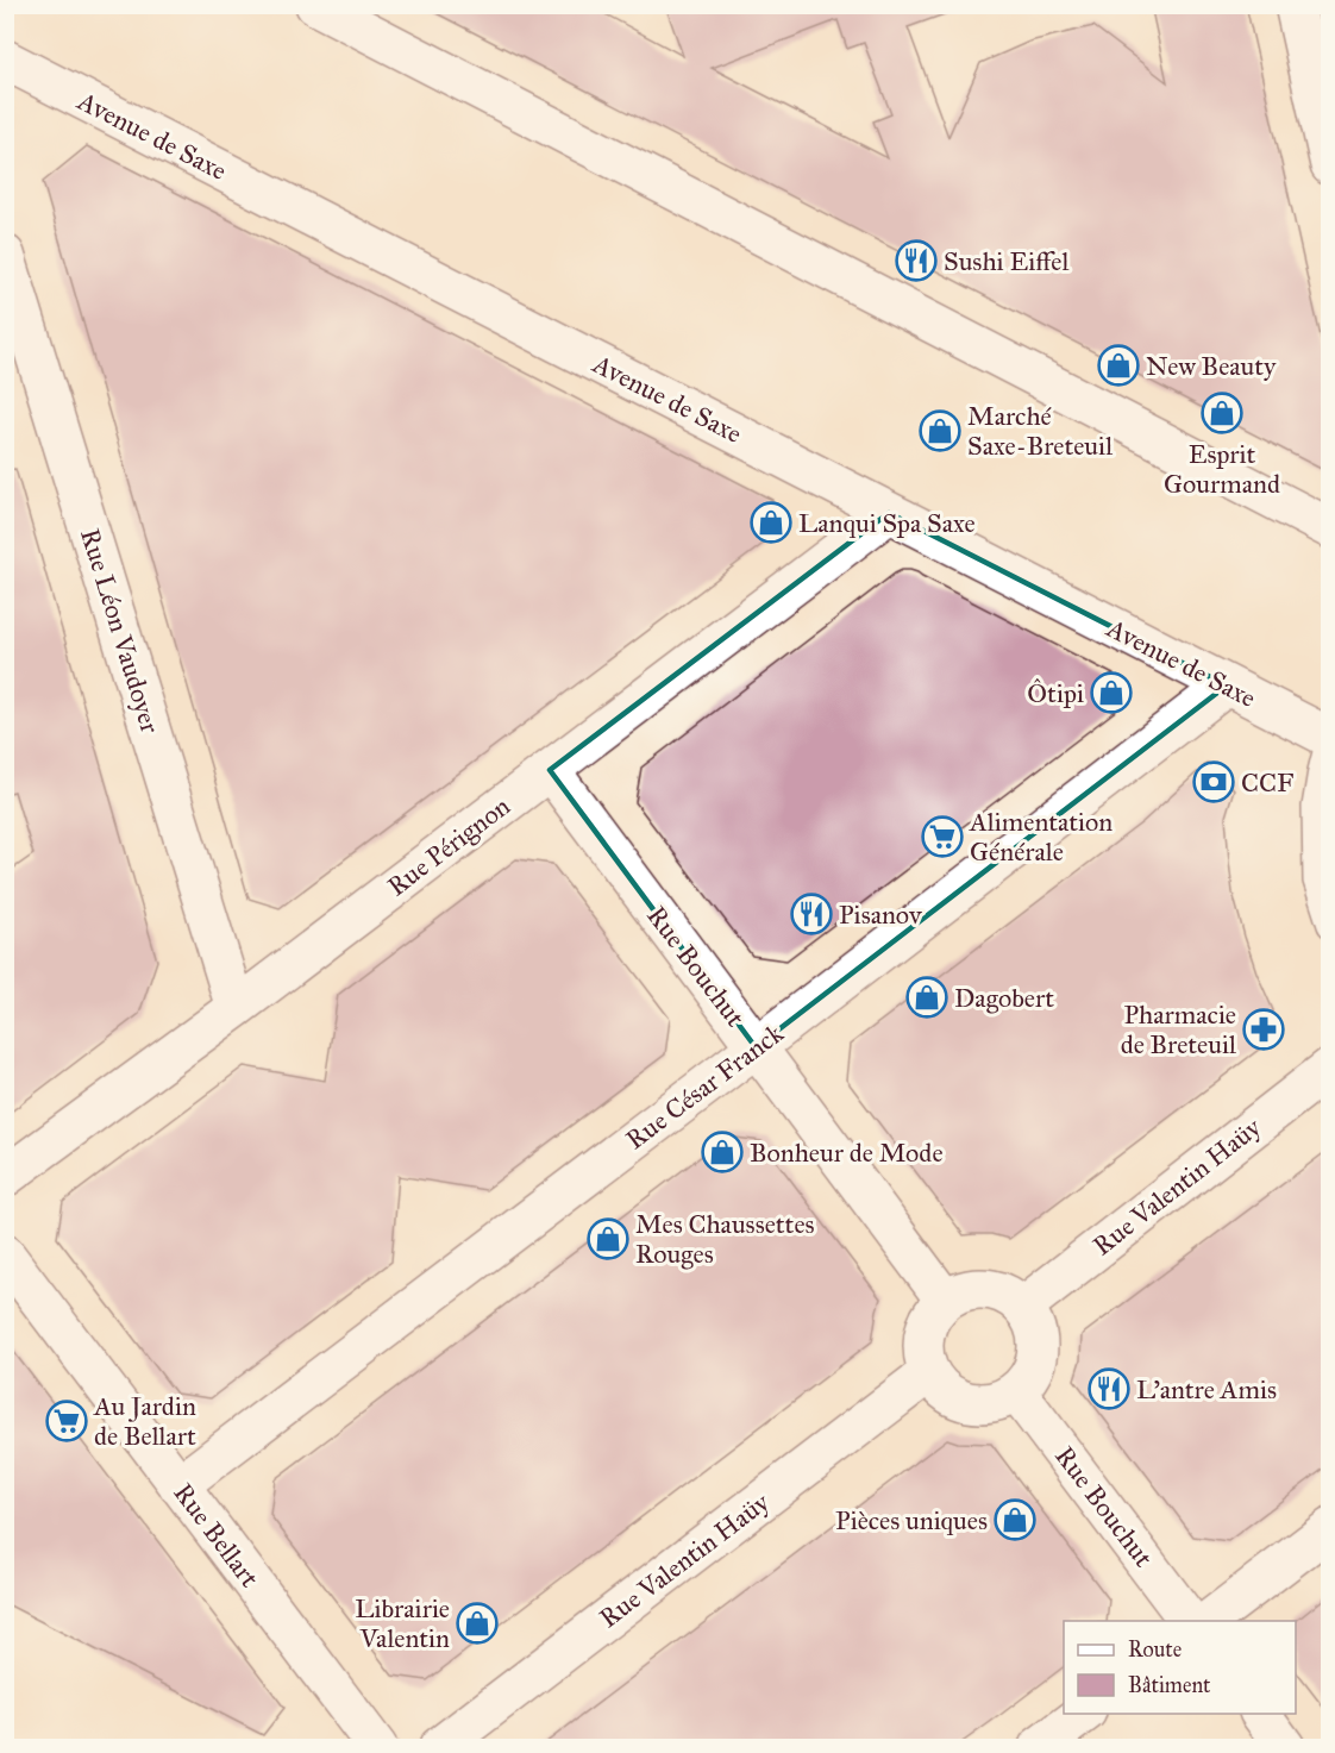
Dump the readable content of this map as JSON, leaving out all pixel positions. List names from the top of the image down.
{
  "streets": {
    "street": [
      "Avenue de Saxe",
      "Rue Léon Vaudoyer",
      "Rue Pérignon",
      "Rue Bouchut",
      "Rue César Franck",
      "Rue Valentin Haüy",
      "Rue Bellart"
    ]
  },
  "crossings": [
    ["Avenue de Saxe", "Rue Pérignon"],
    ["Avenue de Saxe", "Rue César Franck"],
    ["Rue Léon Vaudoyer", "Rue Pérignon"],
    ["Rue Pérignon", "Rue Bouchut"],
    ["Rue Bouchut", "Rue César Franck"],
    ["Rue Bouchut", "Rue Valentin Haüy"],
    ["Rue César Franck", "Rue Bellart"]
  ],
  "places": {
    "restaurant": ["Sushi Eiffel", "Pisanov", "L'antre Amis"],
    "shop": [
      "New Beauty",
      "Esprit Gourmand",
      "Marché Saxe-Breteuil",
      "Lanqui Spa Saxe",
      "Ôtipi",
      "Dagobert",
      "Bonheur de Mode",
      "Mes Chaussettes Rouges",
      "Pièces uniques",
      "Librairie Valentin"
    ],
    "bank": ["CCF"],
    "supermarket": ["Alimentation Générale", "Au Jardin de Bellart"],
    "pharmacy": ["Pharmacie de Breteuil"]
  },
  "legend": ["Route", "Bâtiment"]
}
